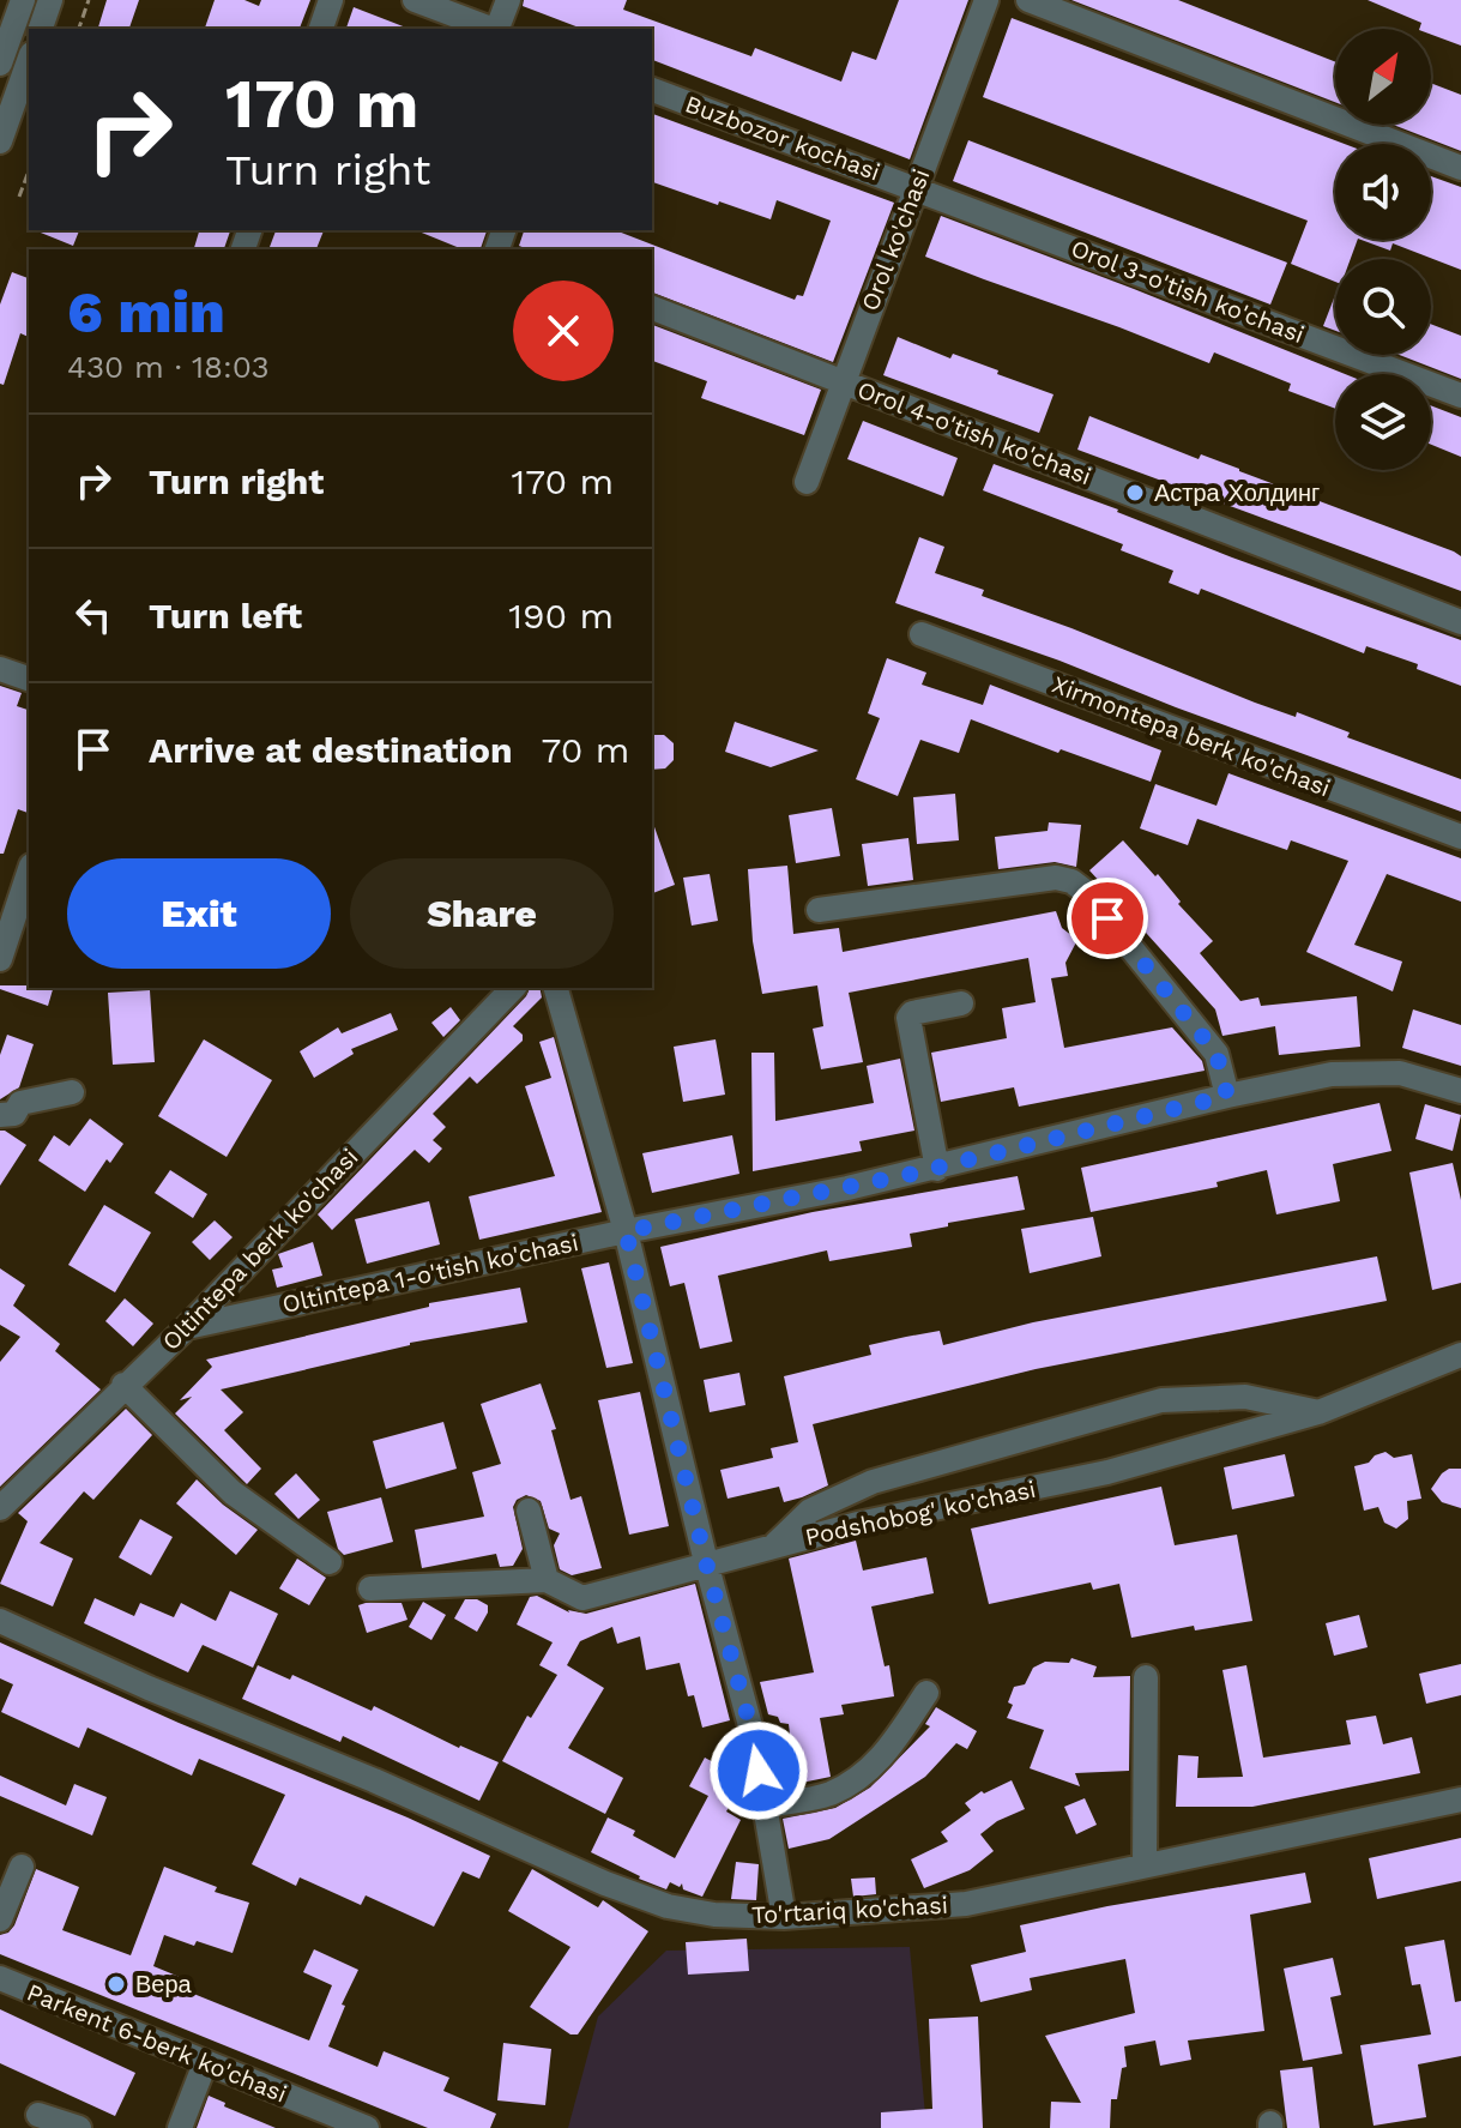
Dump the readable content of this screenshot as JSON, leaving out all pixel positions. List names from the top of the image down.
{
  "streets": {
    "street": [
      "Buzbozor kochasi",
      "Orol ko'chasi",
      "Orol 3-o'tish ko'chasi",
      "Orol 4-o'tish ko'chasi",
      "Xirmontepa berk ko'chasi",
      "Oltintepa berk ko'chasi",
      "Oltintepa 1-o'tish ko'chasi",
      "Podshobog' ko'chasi",
      "To'rtariq ko'chasi",
      "Parkent 6-berk ko'chasi"
    ]
  },
  "crossings": [
    ["Buzbozor kochasi", "Orol ko'chasi"],
    ["Buzbozor kochasi", "Orol 3-o'tish ko'chasi"],
    ["Orol ko'chasi", "Orol 3-o'tish ko'chasi"],
    ["Orol ko'chasi", "Orol 4-o'tish ko'chasi"],
    ["Oltintepa berk ko'chasi", "Oltintepa 1-o'tish ko'chasi"]
  ],
  "places": ["Астра Холдинг", "Вера"],
  "north": "top right",
  "page": {
    "turn": ["170 m", "Turn right"],
    "heading": ["6 min", "430 m · 18:03"],
    "list": [
      {
        "name": "Turn right",
        "value": "170 m"
      },
      {
        "name": "Turn left",
        "value": "190 m"
      },
      {
        "name": "Arrive at destination",
        "value": "70 m"
      }
    ],
    "buttons": ["Exit", "Share"]
  }
}
